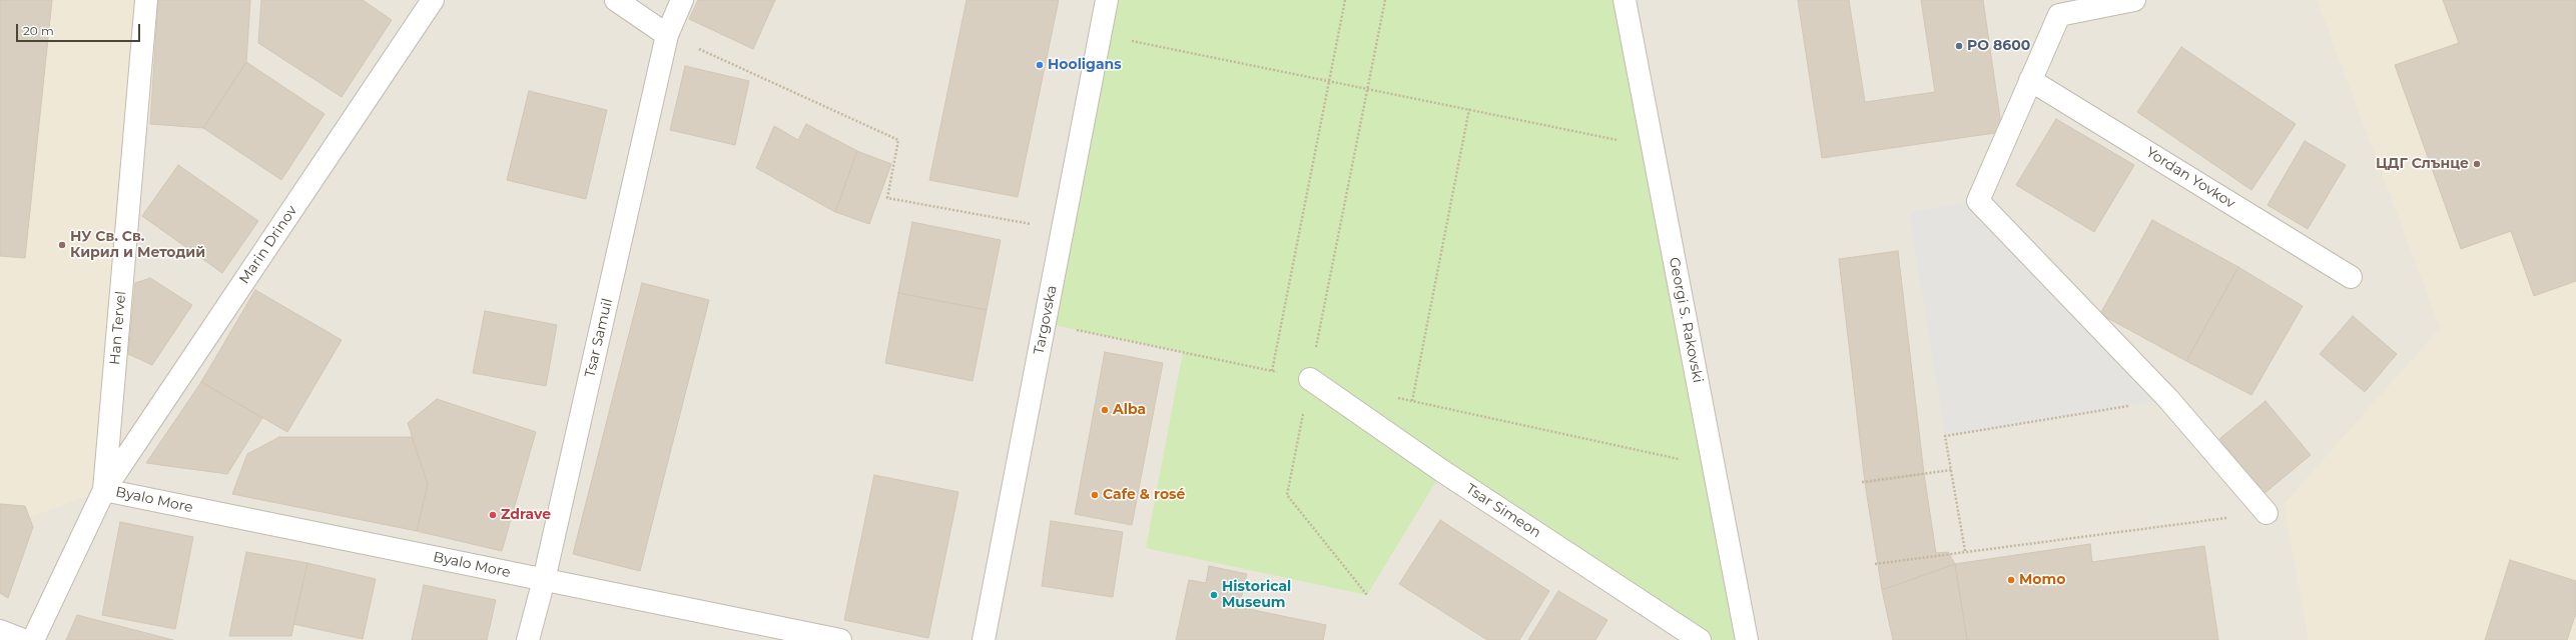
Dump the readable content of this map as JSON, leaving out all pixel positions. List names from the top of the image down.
{
  "streets": {
    "street": [
      "Yordan Yovkov",
      "Marin Drinov",
      "Targovska",
      "Georgi S. Rakovski",
      "Han Tervel",
      "Tsar Samuil",
      "Byalo More",
      "Tsar Simeon"
    ]
  },
  "crossings": [
    ["Marin Drinov", "Han Tervel"],
    ["Marin Drinov", "Byalo More"],
    ["Han Tervel", "Byalo More"],
    ["Tsar Samuil", "Byalo More"]
  ],
  "places": [
    "PO 8600",
    "Hooligans",
    "ЦДГ Слънце",
    "НУ Св. Св. Кирил и Методий",
    "Alba",
    "Cafe & rosé",
    "Zdrave",
    "Momo",
    "Historical Museum"
  ],
  "scale_bar": "20 m"
}
